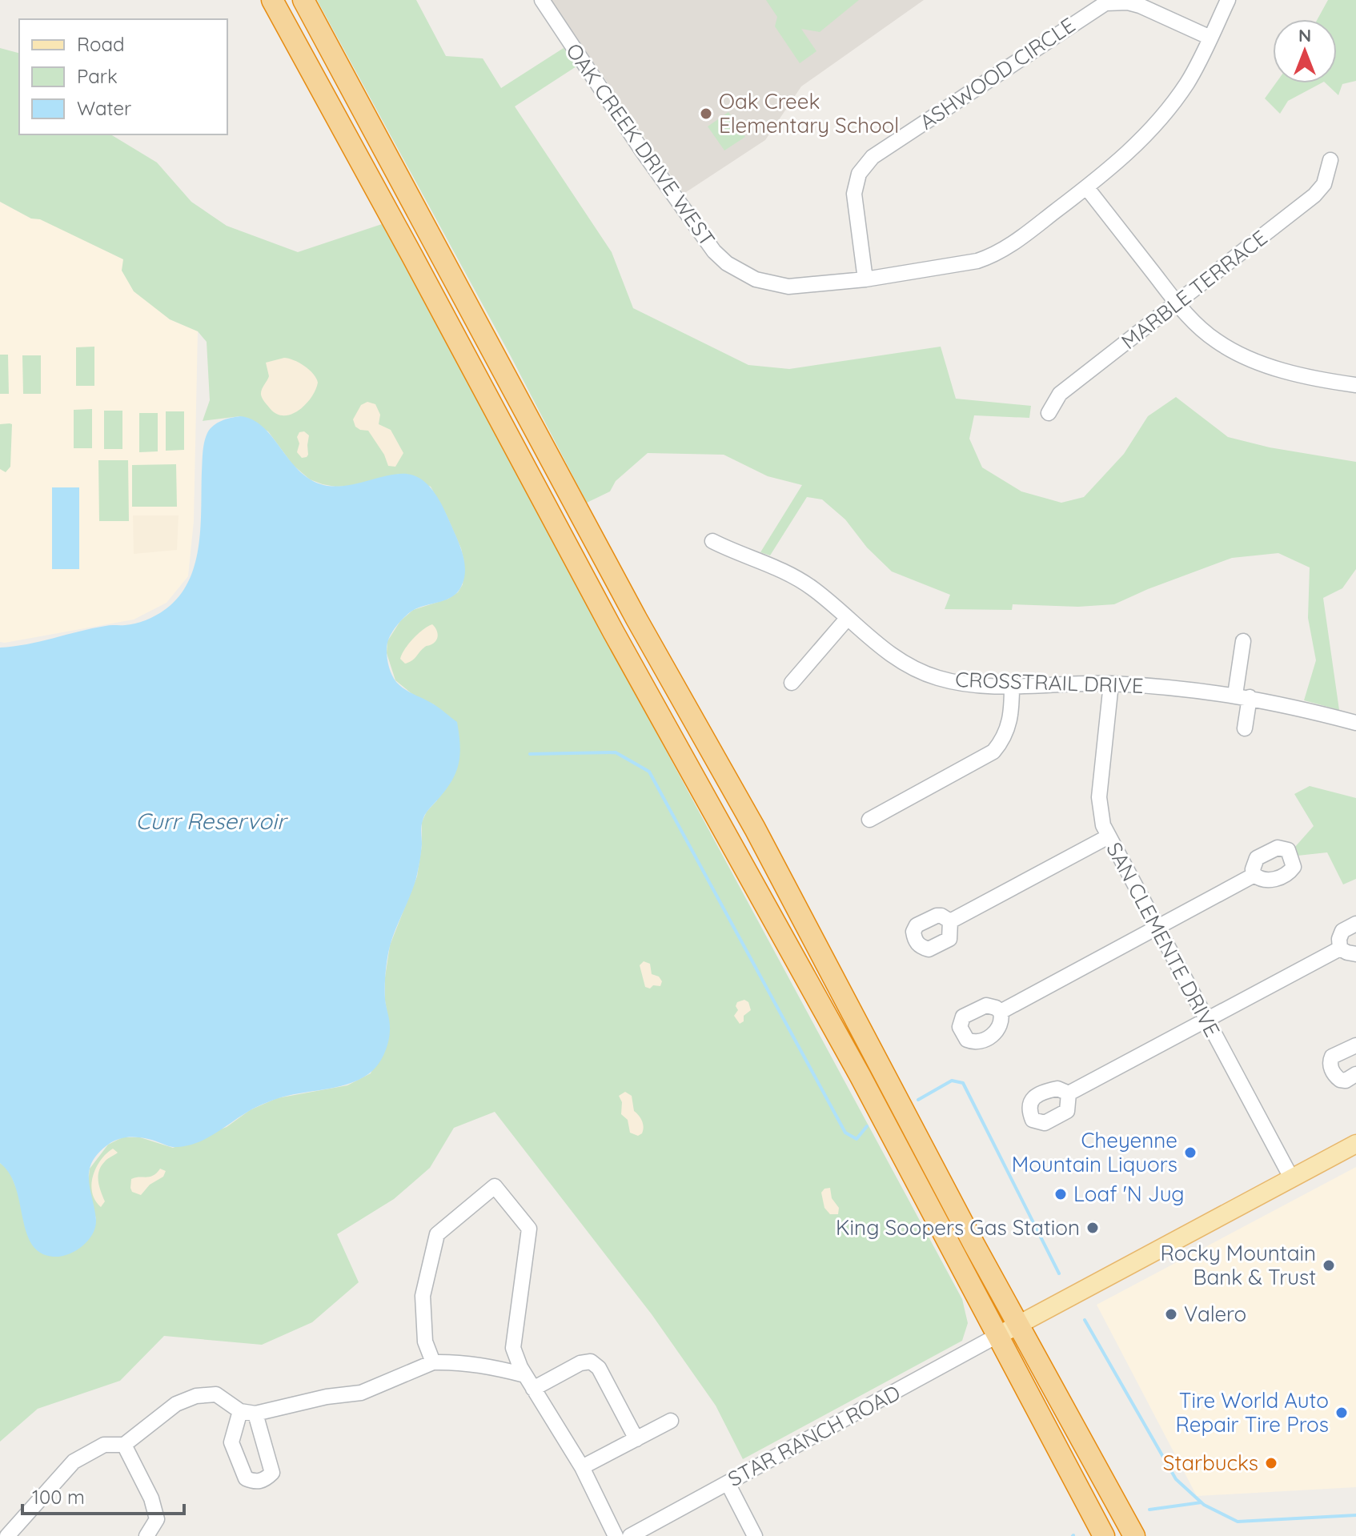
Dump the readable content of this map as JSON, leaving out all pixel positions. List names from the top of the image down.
{
  "streets": {
    "street": [
      "ASHWOOD CIRCLE",
      "OAK CREEK DRIVE WEST",
      "MARBLE TERRACE",
      "CROSSTRAIL DRIVE",
      "SAN CLEMENTE DRIVE",
      "STAR RANCH ROAD"
    ]
  },
  "crossings": [
    ["ASHWOOD CIRCLE", "OAK CREEK DRIVE WEST"],
    ["CROSSTRAIL DRIVE", "SAN CLEMENTE DRIVE"]
  ],
  "water": ["Curr Reservoir"],
  "places": [
    "Oak Creek Elementary School",
    "Cheyenne Mountain Liquors",
    "Loaf 'N Jug",
    "King Soopers Gas Station",
    "Rocky Mountain Bank & Trust",
    "Valero",
    "Tire World Auto Repair Tire Pros",
    "Starbucks"
  ],
  "legend": ["Road", "Park", "Water"],
  "scale_bar": "100 m",
  "north": "top"
}
